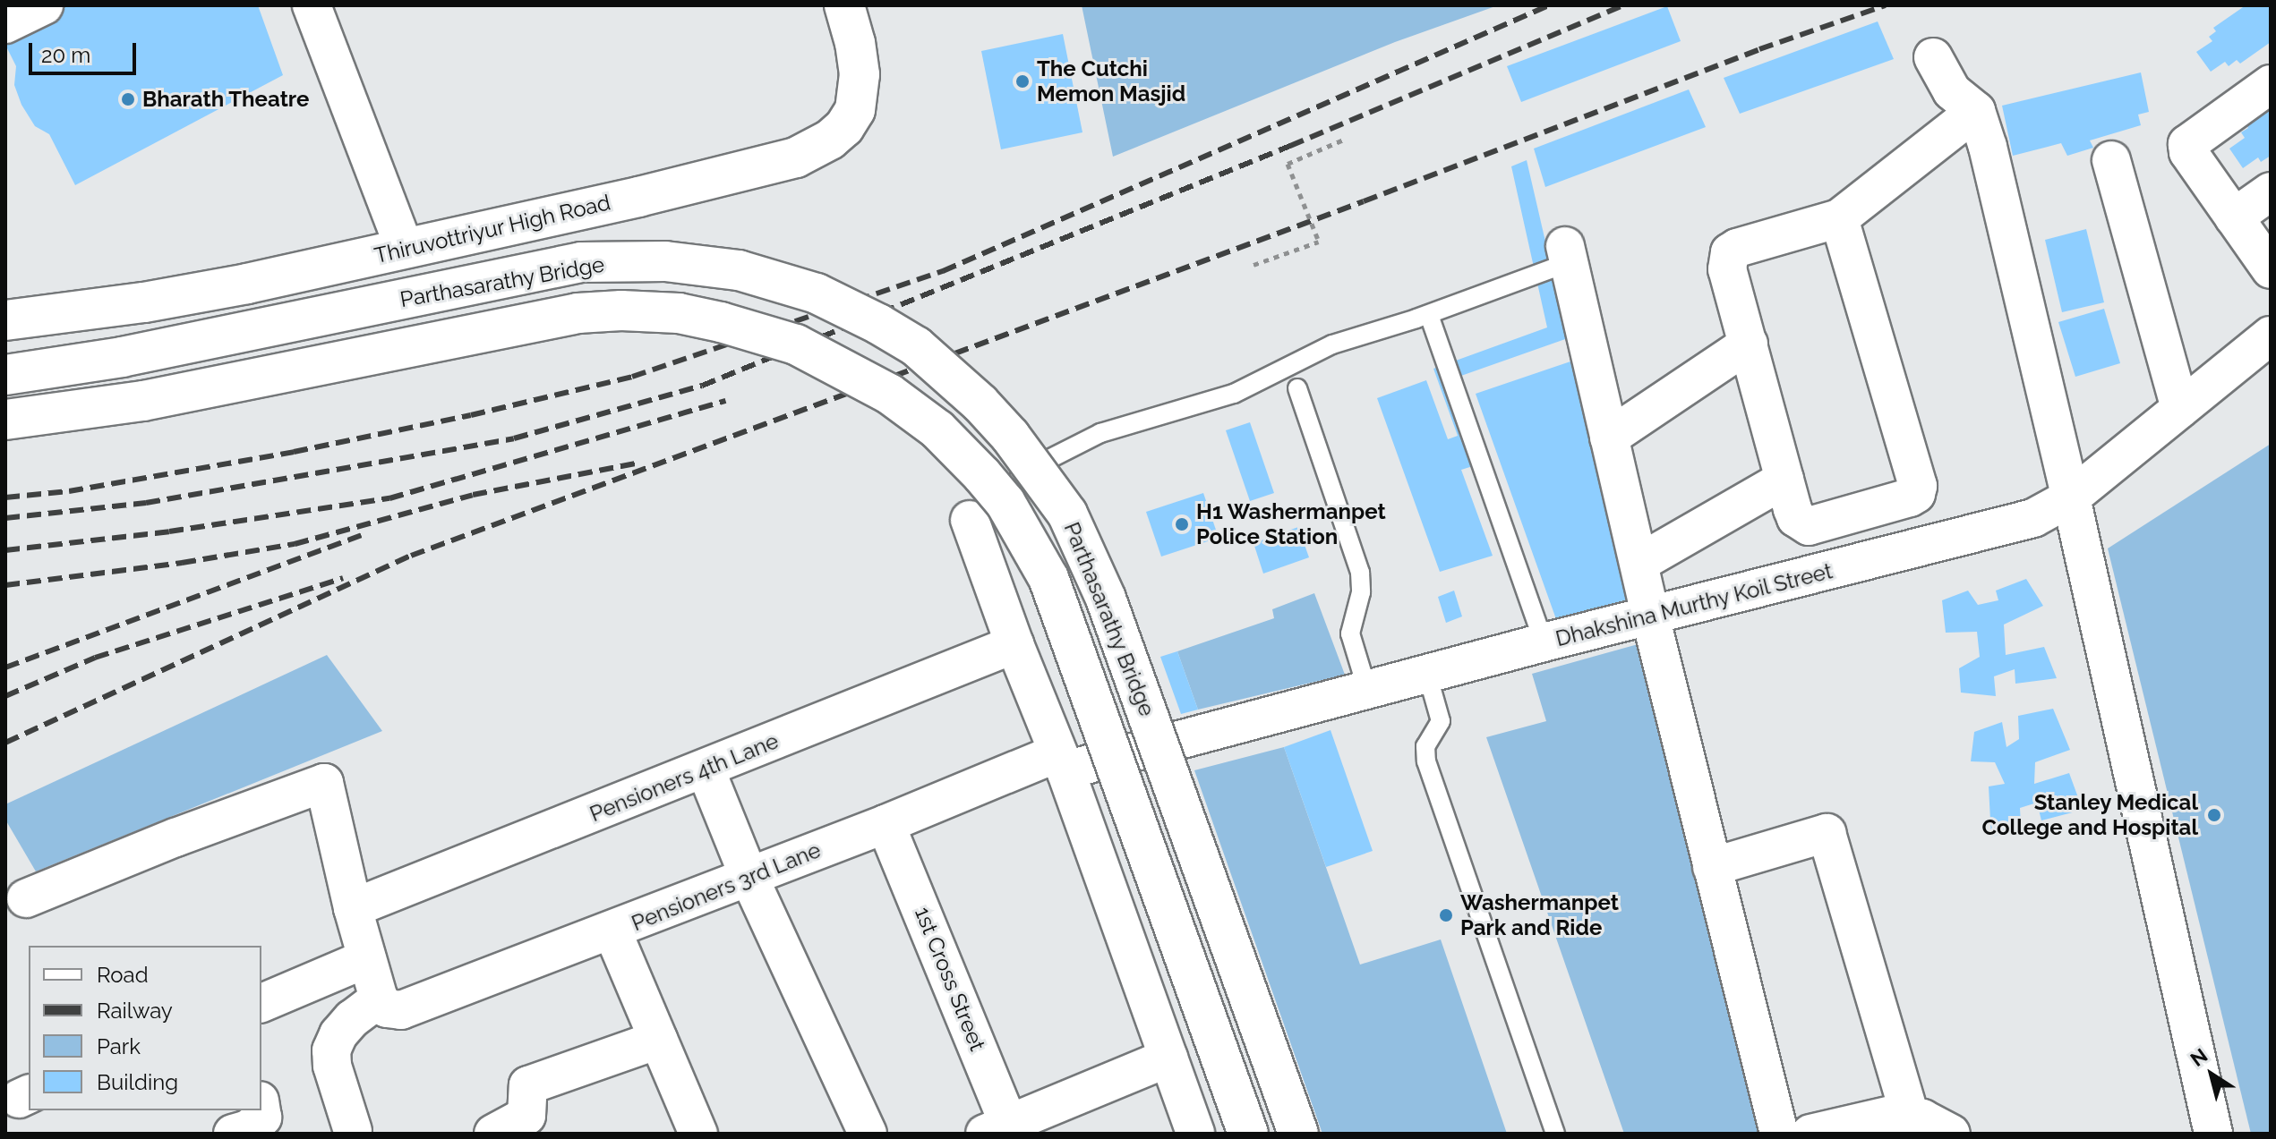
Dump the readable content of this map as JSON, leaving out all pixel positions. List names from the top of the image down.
{
  "streets": {
    "main road": ["Thiruvottriyur High Road", "Parthasarathy Bridge"],
    "street": [
      "Dhakshina Murthy Koil Street",
      "Pensioners 4th Lane",
      "Pensioners 3rd Lane",
      "1st Cross Street"
    ]
  },
  "crossings": [
    ["Dhakshina Murthy Koil Street", "Pensioners 3rd Lane"],
    ["Pensioners 3rd Lane", "1st Cross Street"]
  ],
  "places": [
    "The Cutchi Memon Masjid",
    "Bharath Theatre",
    "H1 Washermanpet Police Station",
    "Stanley Medical College and Hospital",
    "Washermanpet Park and Ride"
  ],
  "legend": [
    "Road",
    "Railway",
    "Park",
    "Building"
  ],
  "scale_bar": "20 m",
  "north": "top left"
}
